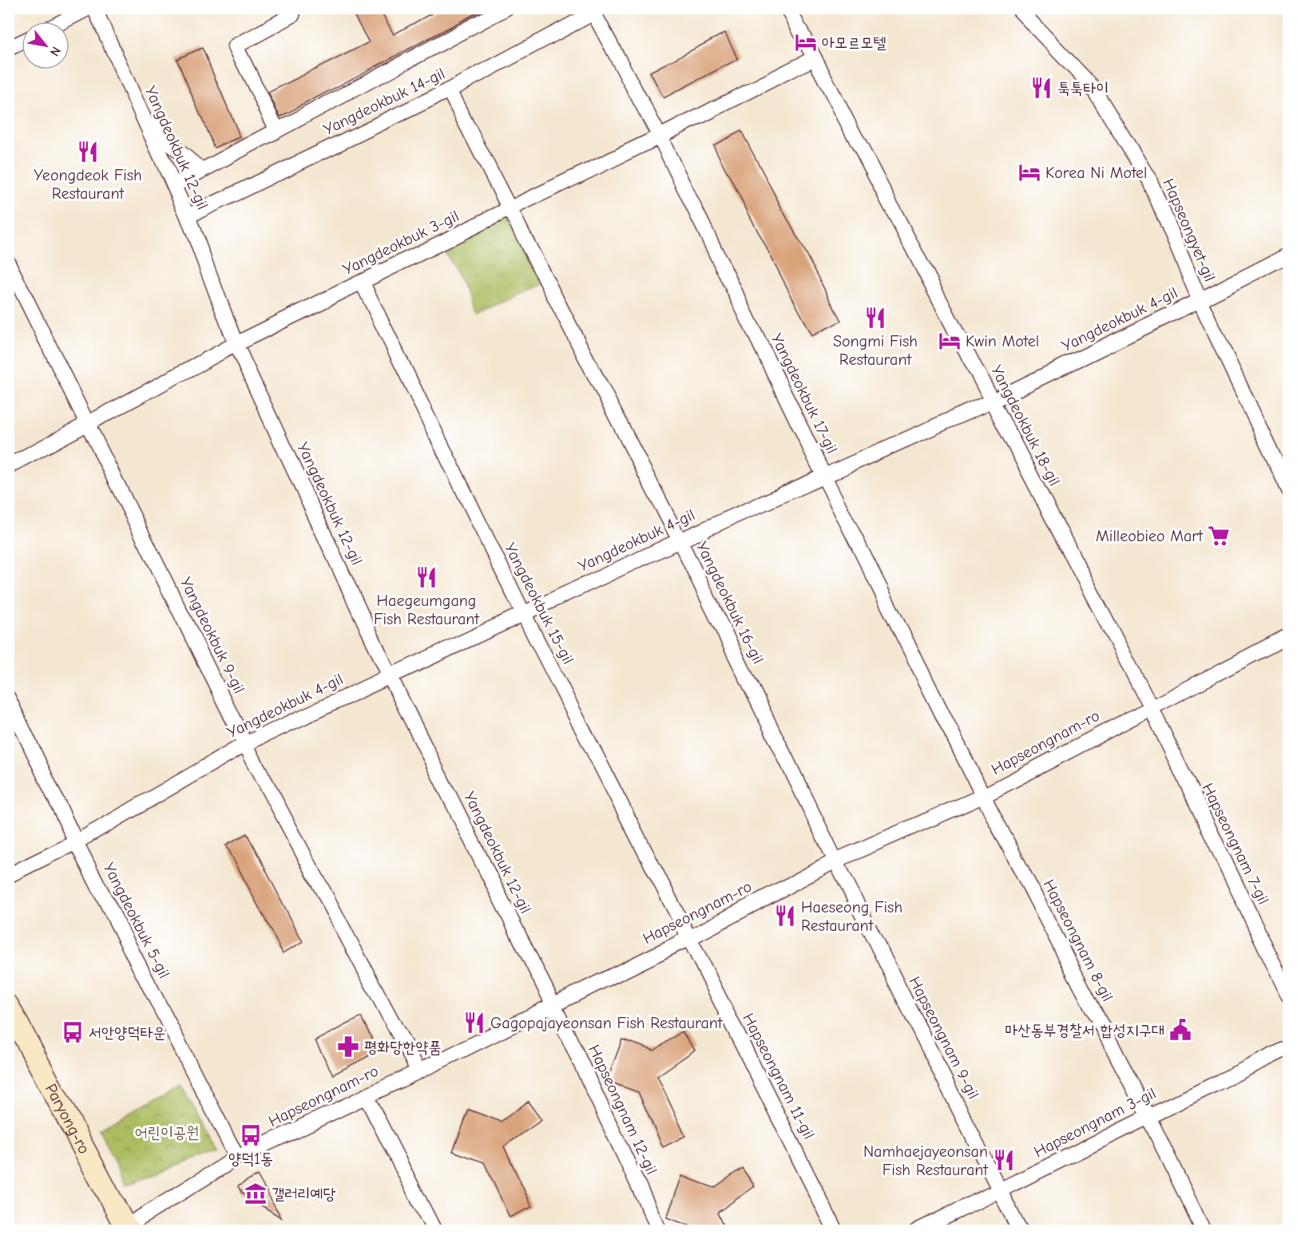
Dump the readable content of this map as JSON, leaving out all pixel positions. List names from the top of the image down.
{
  "streets": {
    "main road": ["Paryong-ro"],
    "street": [
      "Yangdeokbuk 14-gil",
      "Yangdeokbuk 12-gil",
      "Hapseongyet-gil",
      "Yangdeokbuk 3-gil",
      "Yangdeokbuk 4-gil",
      "Yangdeokbuk 17-gil",
      "Yangdeokbuk 18-gil",
      "Yangdeokbuk 16-gil",
      "Yangdeokbuk 15-gil",
      "Yangdeokbuk 9-gil",
      "Hapseongnam-ro",
      "Hapseongnam 7-gil",
      "Yangdeokbuk 5-gil",
      "Hapseongnam 8-gil",
      "Hapseongnam 9-gil",
      "Hapseongnam 11-gil",
      "Hapseongnam 12-gil",
      "Hapseongnam 3-gil"
    ]
  },
  "crossings": [
    ["Yangdeokbuk 14-gil", "Yangdeokbuk 12-gil"],
    ["Yangdeokbuk 14-gil", "Yangdeokbuk 17-gil"],
    ["Yangdeokbuk 14-gil", "Yangdeokbuk 16-gil"],
    ["Yangdeokbuk 12-gil", "Yangdeokbuk 3-gil"],
    ["Yangdeokbuk 12-gil", "Yangdeokbuk 4-gil"],
    ["Yangdeokbuk 12-gil", "Hapseongnam-ro"],
    ["Yangdeokbuk 12-gil", "Hapseongnam 12-gil"],
    ["Hapseongyet-gil", "Yangdeokbuk 4-gil"],
    ["Yangdeokbuk 3-gil", "Yangdeokbuk 17-gil"],
    ["Yangdeokbuk 3-gil", "Yangdeokbuk 18-gil"],
    ["Yangdeokbuk 3-gil", "Yangdeokbuk 16-gil"],
    ["Yangdeokbuk 3-gil", "Yangdeokbuk 15-gil"],
    ["Yangdeokbuk 3-gil", "Yangdeokbuk 9-gil"],
    ["Yangdeokbuk 4-gil", "Yangdeokbuk 17-gil"],
    ["Yangdeokbuk 4-gil", "Yangdeokbuk 18-gil"],
    ["Yangdeokbuk 4-gil", "Yangdeokbuk 16-gil"],
    ["Yangdeokbuk 4-gil", "Yangdeokbuk 15-gil"],
    ["Yangdeokbuk 4-gil", "Yangdeokbuk 9-gil"],
    ["Yangdeokbuk 4-gil", "Yangdeokbuk 5-gil"],
    ["Yangdeokbuk 17-gil", "Hapseongnam-ro"],
    ["Yangdeokbuk 17-gil", "Hapseongnam 8-gil"],
    ["Yangdeokbuk 18-gil", "Hapseongnam-ro"],
    ["Yangdeokbuk 18-gil", "Hapseongnam 7-gil"],
    ["Yangdeokbuk 16-gil", "Hapseongnam-ro"],
    ["Yangdeokbuk 16-gil", "Hapseongnam 9-gil"],
    ["Yangdeokbuk 15-gil", "Hapseongnam-ro"],
    ["Yangdeokbuk 15-gil", "Hapseongnam 11-gil"],
    ["Yangdeokbuk 9-gil", "Hapseongnam-ro"],
    ["Hapseongnam-ro", "Hapseongnam 7-gil"],
    ["Hapseongnam-ro", "Yangdeokbuk 5-gil"],
    ["Hapseongnam-ro", "Hapseongnam 8-gil"],
    ["Hapseongnam-ro", "Hapseongnam 9-gil"],
    ["Hapseongnam-ro", "Hapseongnam 11-gil"],
    ["Hapseongnam-ro", "Hapseongnam 12-gil"],
    ["Hapseongnam-ro", "Paryong-ro"],
    ["Hapseongnam 8-gil", "Hapseongnam 3-gil"],
    ["Hapseongnam 9-gil", "Hapseongnam 3-gil"]
  ],
  "parks": ["어린이공원"],
  "places": {
    "hotel": ["아모르모텔", "Korea Ni Motel", "Kwin Motel"],
    "restaurant": [
      "툭툭타이",
      "Yeongdeok Fish Restaurant",
      "Songmi Fish Restaurant",
      "Haegeumgang Fish Restaurant",
      "Haeseong Fish Restaurant",
      "Gagopajayeonsan Fish Restaurant",
      "Namhaejayeonsan Fish Restaurant"
    ],
    "supermarket": ["Milleobieo Mart"],
    "public building": ["마산동부경찰서 합성지구대"],
    "bus stop": ["서안양덕타운", "양덕1동"],
    "pharmacy": ["평화당한약품"],
    "museum": ["갤러리예당"]
  },
  "north": "bottom right"
}
